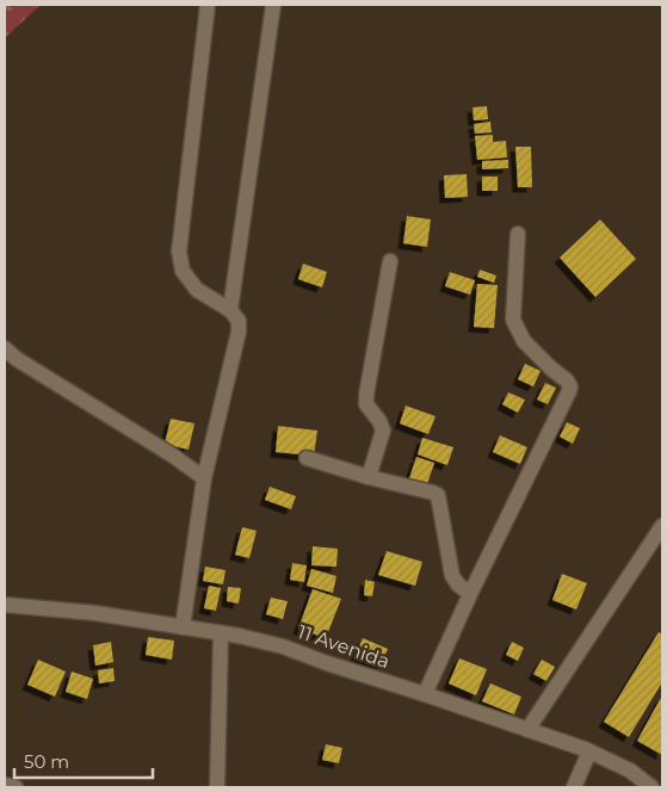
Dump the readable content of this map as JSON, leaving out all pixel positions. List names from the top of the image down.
{
  "streets": {
    "street": ["11 Avenida"]
  },
  "scale_bar": "50 m"
}
